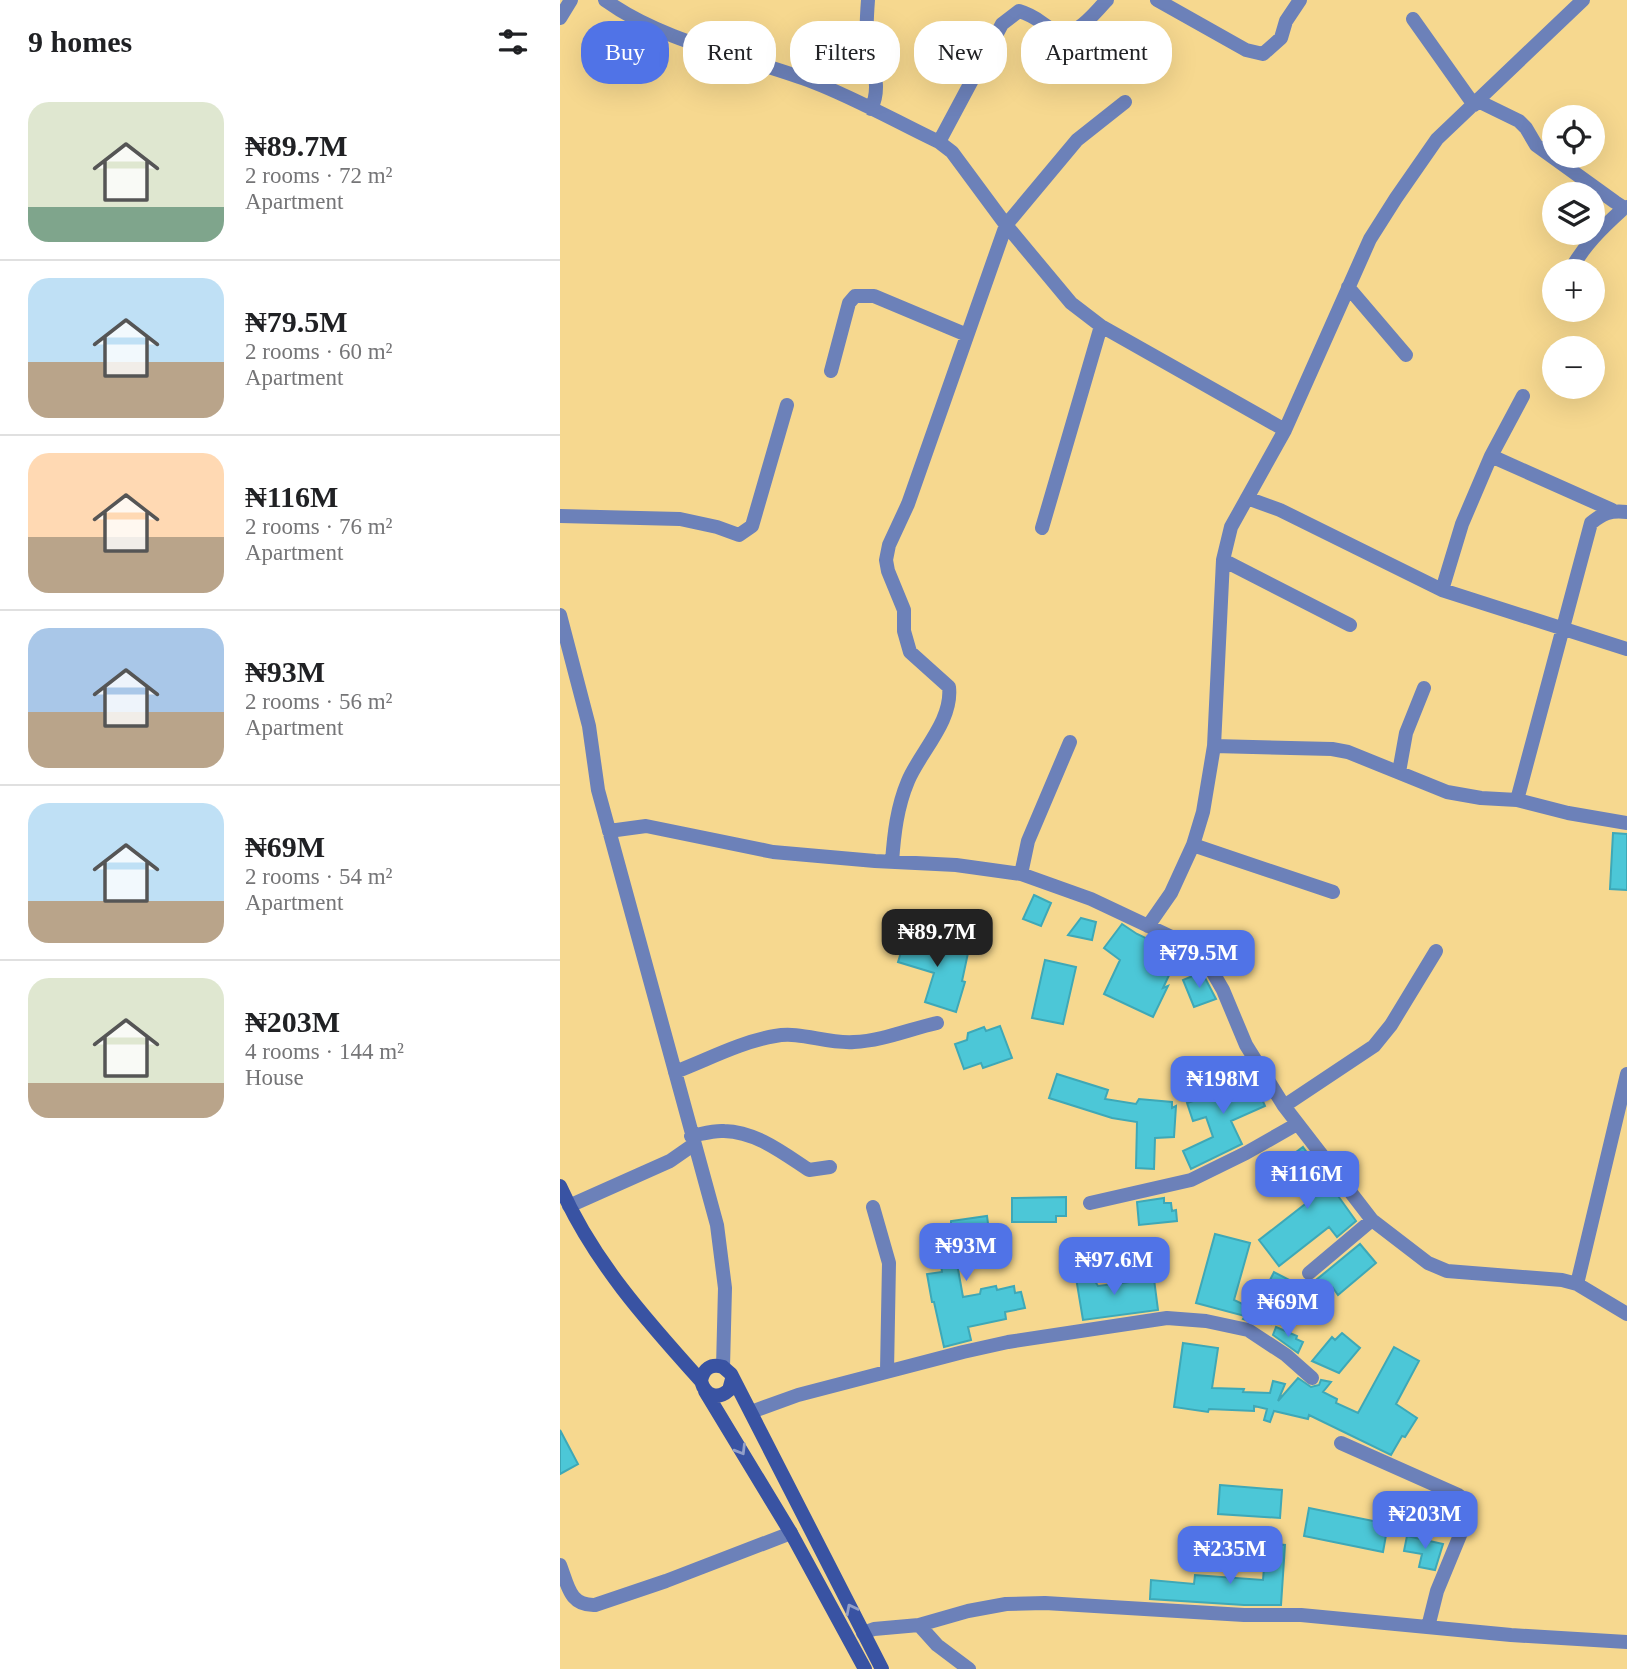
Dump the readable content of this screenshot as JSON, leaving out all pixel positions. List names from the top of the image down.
{
  "page": {
    "heading": "9 homes",
    "chip": [
      "Buy",
      "Rent",
      "Filters",
      "New",
      "Apartment"
    ],
    "list": [
      {
        "name": "₦89.7M",
        "note": "2 rooms · 72 m² · Apartment"
      },
      {
        "name": "₦79.5M",
        "note": "2 rooms · 60 m² · Apartment"
      },
      {
        "name": "₦116M",
        "note": "2 rooms · 76 m² · Apartment"
      },
      {
        "name": "₦93M",
        "note": "2 rooms · 56 m² · Apartment"
      },
      {
        "name": "₦69M",
        "note": "2 rooms · 54 m² · Apartment"
      },
      {
        "name": "₦203M",
        "note": "4 rooms · 144 m² · House"
      }
    ],
    "map_buttons": ["+", "−"],
    "price": [
      "₦89.7M",
      "₦79.5M",
      "₦198M",
      "₦116M",
      "₦93M",
      "₦97.6M",
      "₦69M",
      "₦203M",
      "₦235M"
    ]
  }
}
